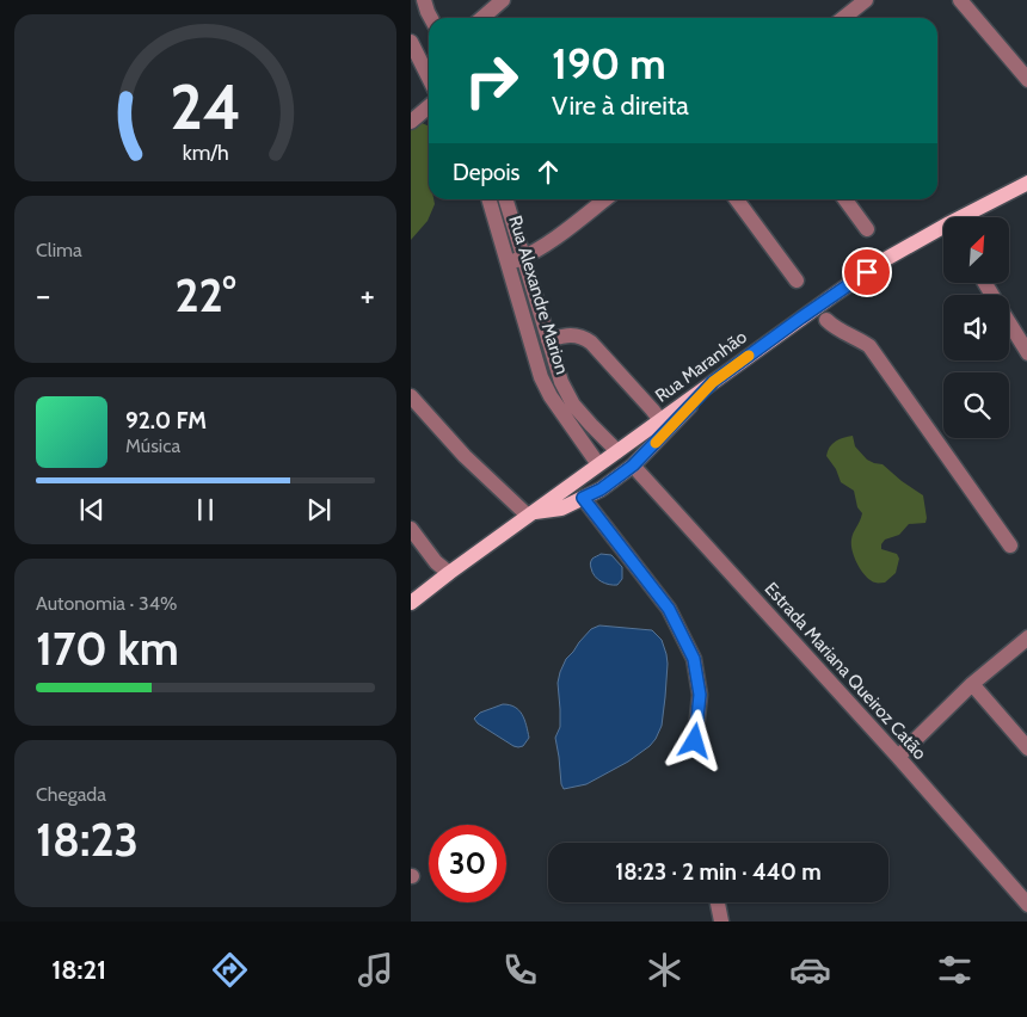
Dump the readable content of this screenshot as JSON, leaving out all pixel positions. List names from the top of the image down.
{
  "streets": {
    "main road": ["Rua Maranhão"],
    "street": ["Rua Alexandre Marion", "Estrada Mariana Queiroz Catão"]
  },
  "crossings": [
    ["Rua Alexandre Marion", "Rua Maranhão"]
  ],
  "north": "top right",
  "page": {
    "turn": ["190 m", "Vire à direita"],
    "then": "Depois",
    "tile": [
      "Clima",
      ["Autonomia · 34%", "170 km"],
      ["Chegada", "18:23"]
    ],
    "heat": ["−", "22°", "+"],
    "song": ["92.0 FM", "Música"],
    "limit": "30",
    "trip": "18:23 · 2 min · 440 m",
    "tabs": "18:21",
    "gauge": ["24", "km/h"]
  }
}
